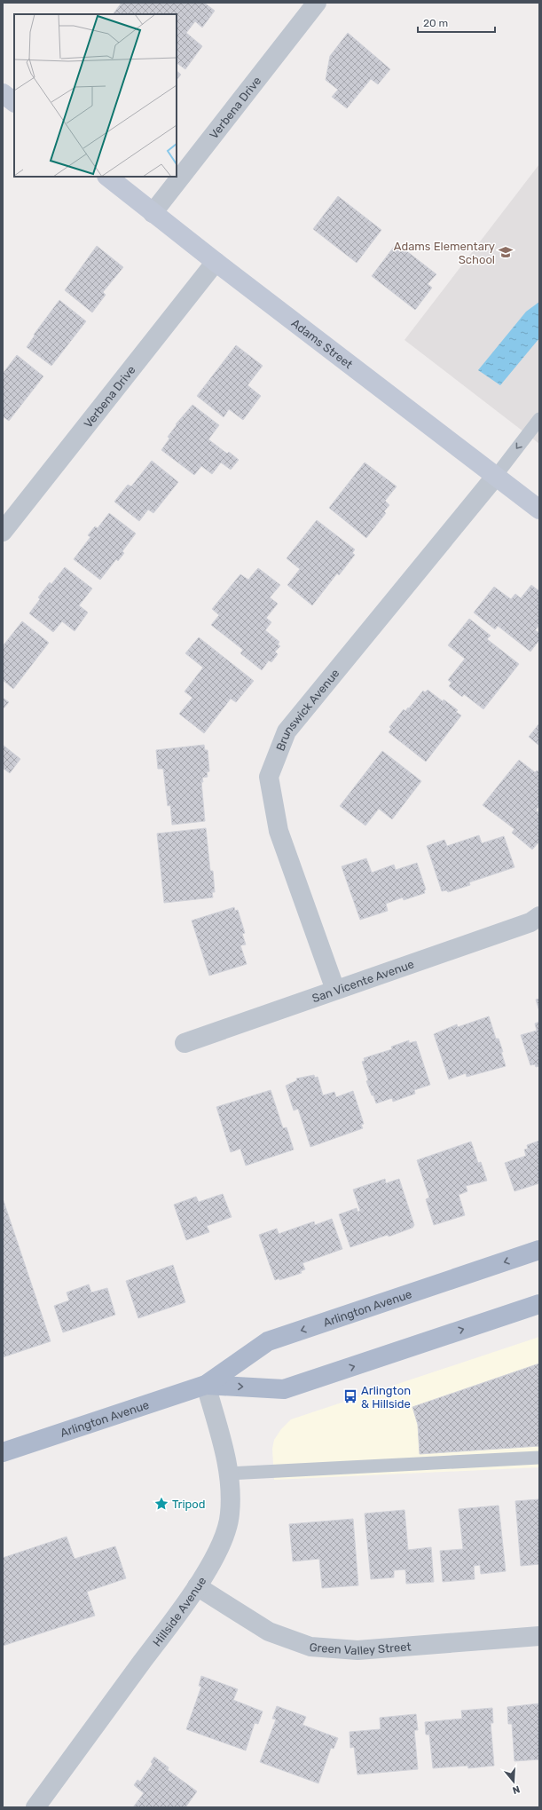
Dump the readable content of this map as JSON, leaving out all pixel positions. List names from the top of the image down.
{
  "streets": {
    "main road": ["Adams Street", "Arlington Avenue"],
    "street": [
      "Verbena Drive",
      "Brunswick Avenue",
      "San Vicente Avenue",
      "Hillside Avenue",
      "Green Valley Street"
    ]
  },
  "crossings": [
    ["Verbena Drive", "Adams Street"],
    ["Adams Street", "Brunswick Avenue"],
    ["Brunswick Avenue", "San Vicente Avenue"],
    ["Arlington Avenue", "Hillside Avenue"],
    ["Hillside Avenue", "Green Valley Street"]
  ],
  "places": {
    "school or university": ["Adams Elementary School"],
    "bus stop": ["Arlington & Hillside"],
    "place": ["Tripod"]
  },
  "scale_bar": "20 m",
  "north": "bottom"
}
